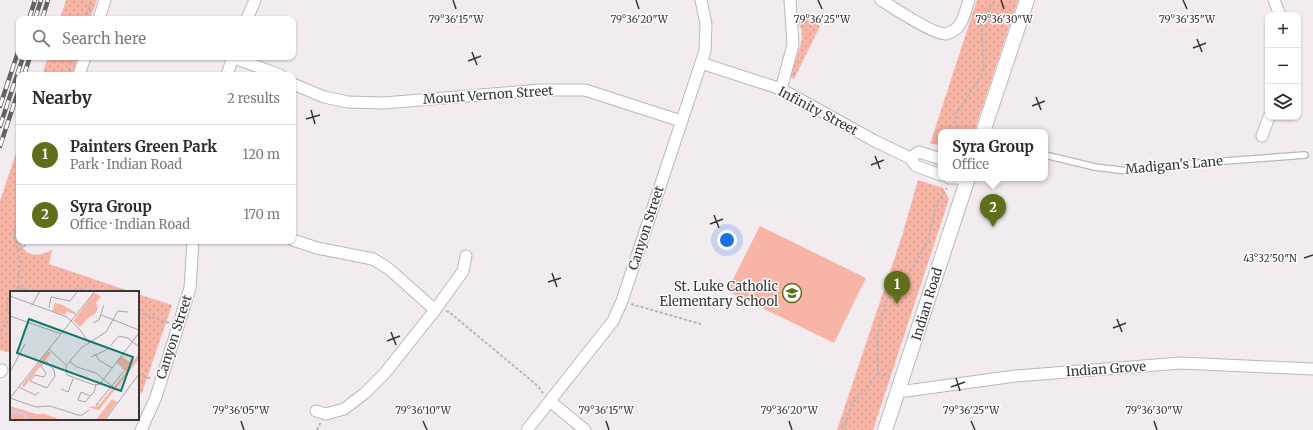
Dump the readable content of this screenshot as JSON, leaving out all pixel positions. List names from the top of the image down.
{
  "streets": {
    "street": [
      "Mount Vernon Street",
      "Infinity Street",
      "Canyon Street",
      "Indian Road",
      "Indian Grove"
    ],
    "lane": ["Madigan's Lane"]
  },
  "crossings": [
    ["Mount Vernon Street", "Canyon Street"],
    ["Infinity Street", "Canyon Street"],
    ["Indian Road", "Indian Grove"]
  ],
  "places": {
    "school or university": ["St. Luke Catholic Elementary School"]
  },
  "page": {
    "map_buttons": ["+", "−"],
    "search": "Search here",
    "heading": ["Nearby", "2 results"],
    "list": [
      {
        "mark": "1",
        "name": "Painters Green Park",
        "note": "Park · Indian Road",
        "value": "120 m"
      },
      {
        "mark": "2",
        "name": "Syra Group",
        "note": "Office · Indian Road",
        "value": "170 m"
      }
    ],
    "popup": ["Syra Group", "Office"],
    "pins": ["2", "1"]
  },
  "coordinates": [
    "79°36'15\"W",
    "79°36'20\"W",
    "79°36'25\"W",
    "79°36'30\"W",
    "79°36'35\"W",
    "43°32'50\"N",
    "79°36'05\"W",
    "79°36'10\"W"
  ]
}
